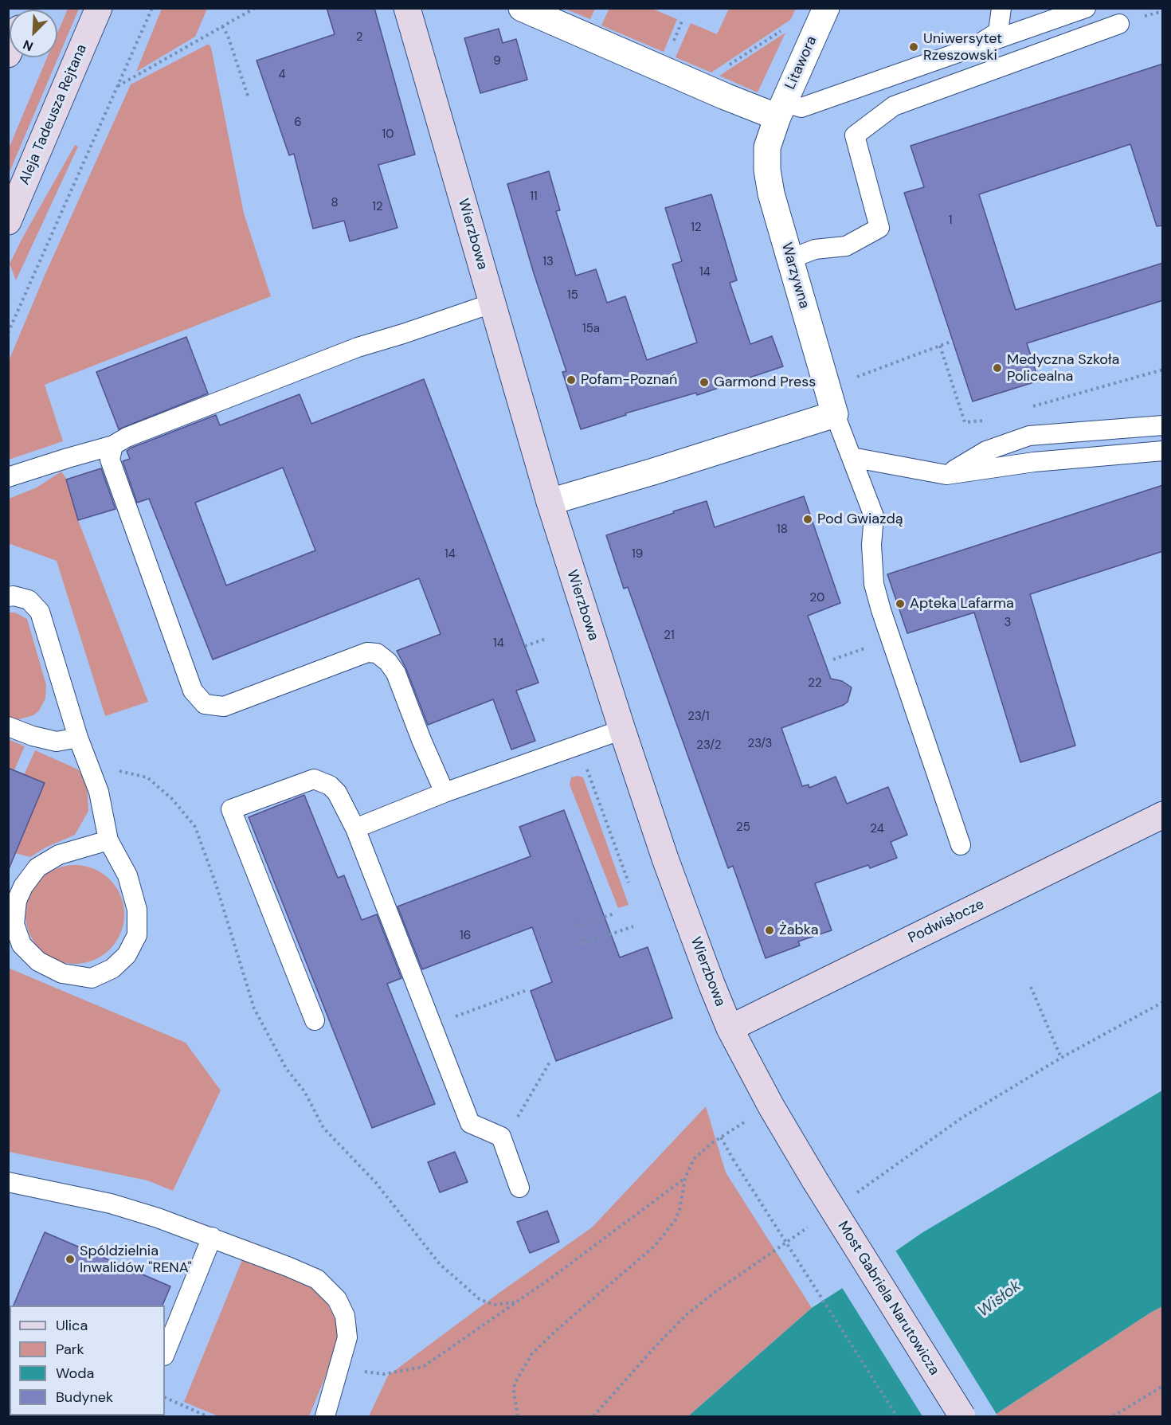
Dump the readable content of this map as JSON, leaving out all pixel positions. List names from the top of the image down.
{
  "streets": {
    "street": [
      "Litawora",
      "Aleja Tadeusza Rejtana",
      "Wierzbowa",
      "Warzywna",
      "Podwisłocze",
      "Most Gabriela Narutowicza"
    ]
  },
  "crossings": [
    ["Litawora", "Warzywna"],
    ["Wierzbowa", "Podwisłocze"],
    ["Wierzbowa", "Most Gabriela Narutowicza"]
  ],
  "water": ["Wisłok"],
  "places": [
    "Uniwersytet Rzeszowski",
    "Medyczna Szkoła Policealna",
    "Pofam-Poznań",
    "Garmond Press",
    "Pod Gwiazdą",
    "Apteka Lafarma",
    "Żabka",
    "Spóldzielnia Inwalidów \"RENA\""
  ],
  "house_numbers": [
    "2",
    "9",
    "4",
    "6",
    "10",
    "11",
    "8",
    "12",
    "1",
    "12",
    "13",
    "14",
    "15",
    "15a",
    "18",
    "14",
    "19",
    "20",
    "3",
    "21",
    "14",
    "22",
    "23/1",
    "23/3",
    "23/2",
    "25",
    "24",
    "16"
  ],
  "legend": [
    "Ulica",
    "Park",
    "Woda",
    "Budynek"
  ],
  "north": "bottom left"
}
